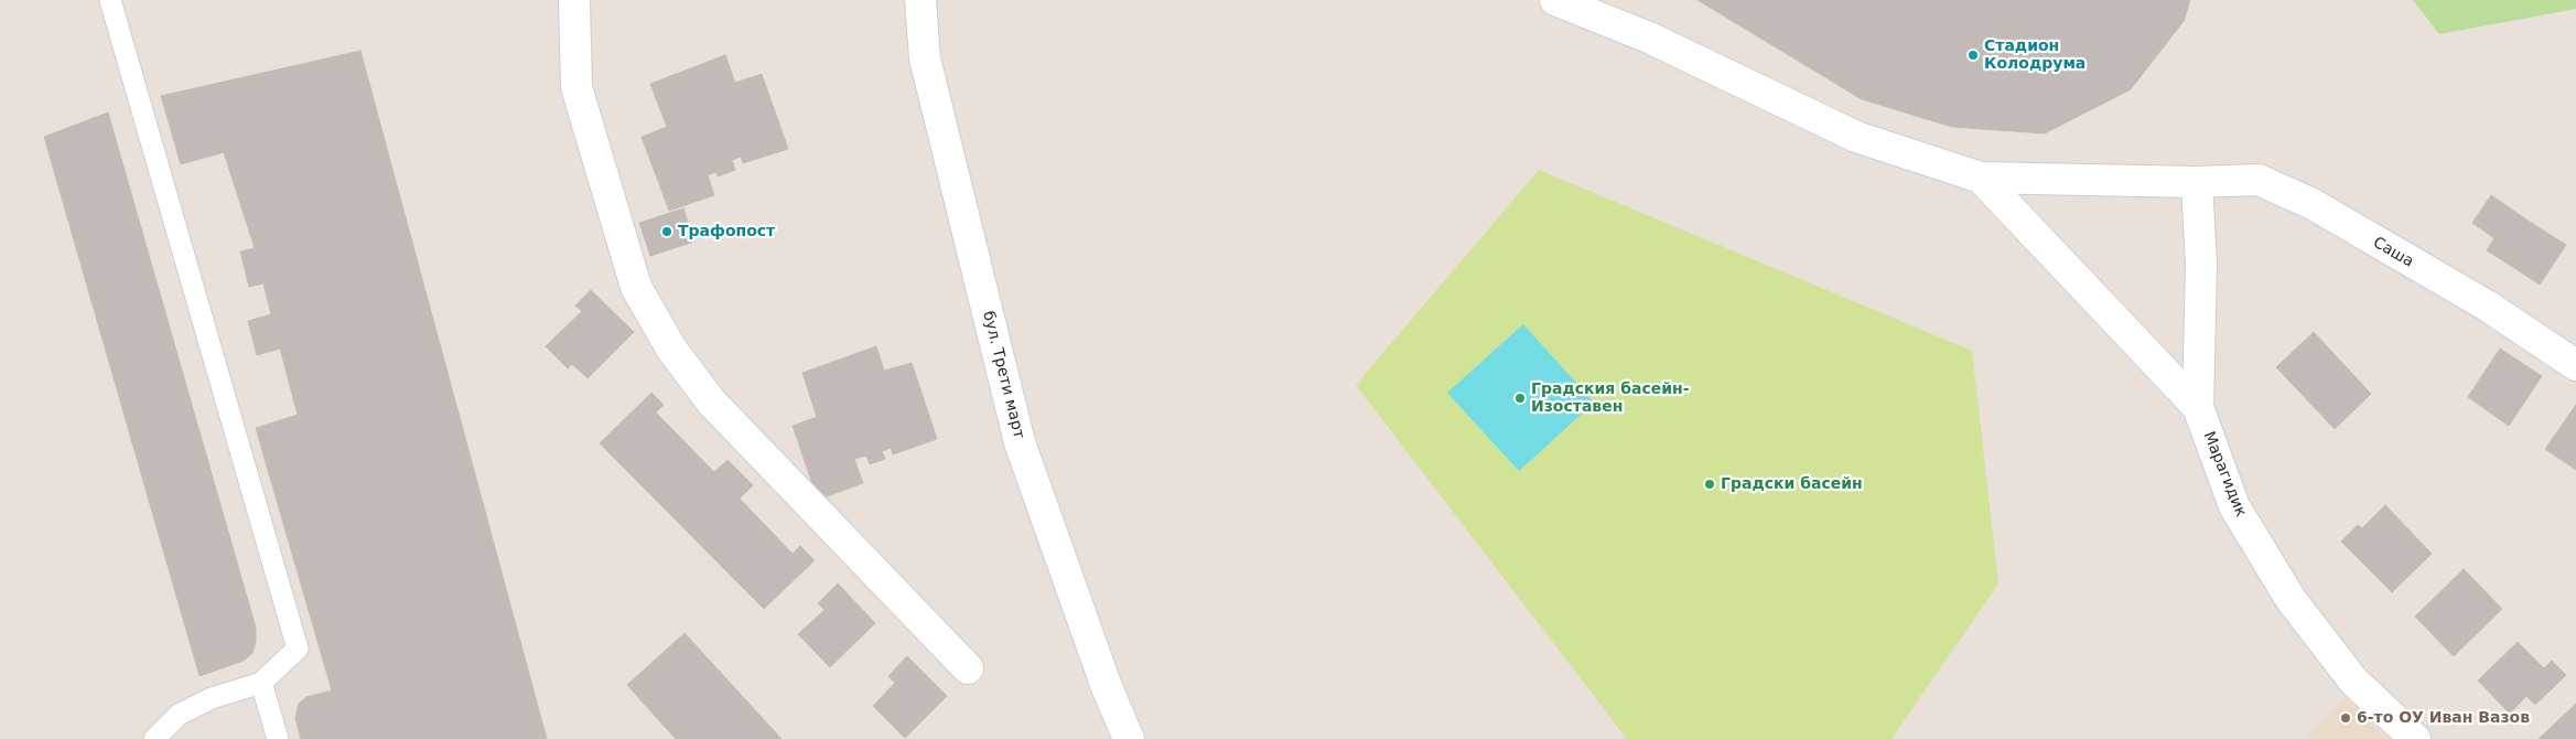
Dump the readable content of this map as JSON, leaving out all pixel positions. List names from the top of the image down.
{
  "streets": {
    "street": ["Саша", "бул. Трети март", "Марагидик"]
  },
  "crossings": [
    ["Саша", "Марагидик"]
  ],
  "places": [
    "Стадион Колодрума",
    "Трафопост",
    "Градския басейн- Изоставен",
    "Градски басейн",
    "6-то ОУ Иван Вазов"
  ]
}
